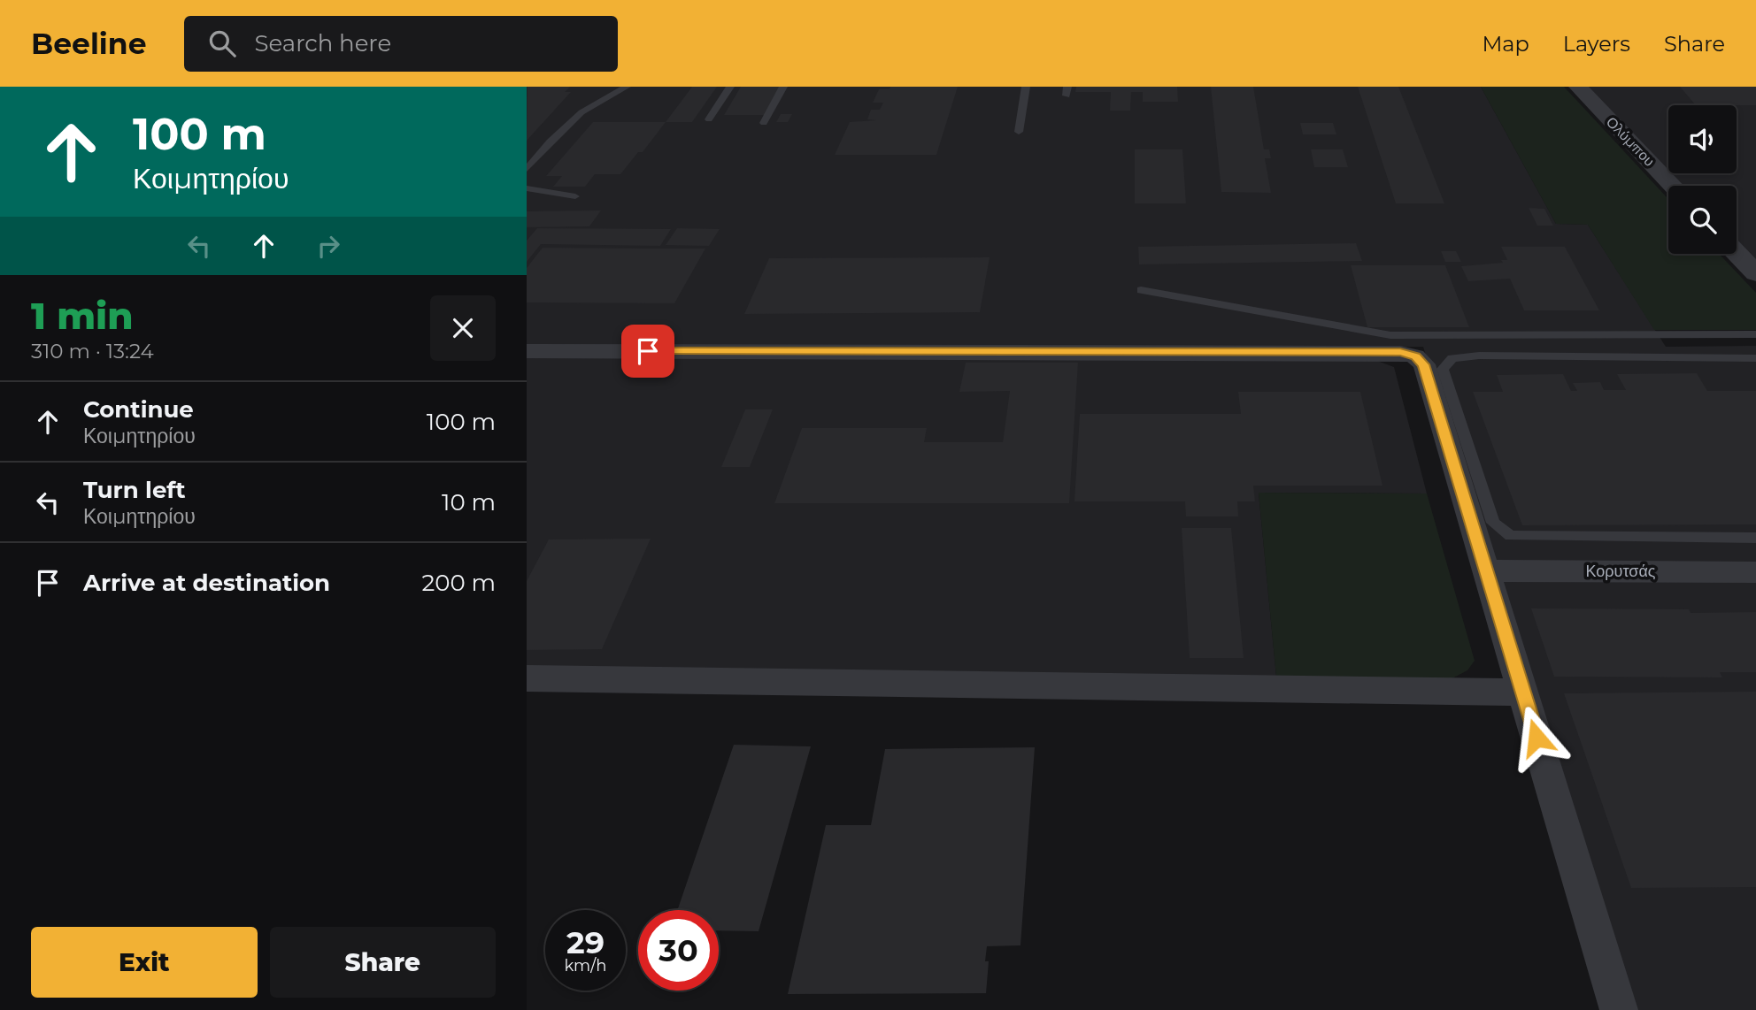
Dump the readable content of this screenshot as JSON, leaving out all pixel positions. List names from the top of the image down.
{
  "streets": {
    "street": ["Ολύμπου", "Κορυτσάς"]
  },
  "page": {
    "header": "Beeline",
    "search": "Search here",
    "nav": ["Map", "Layers", "Share"],
    "turn": ["100 m", "Κοιμητηρίου"],
    "heading": ["1 min", "310 m · 13:24"],
    "list": [
      {
        "name": "Continue",
        "note": "Κοιμητηρίου",
        "value": "100 m"
      },
      {
        "name": "Turn left",
        "note": "Κοιμητηρίου",
        "value": "10 m"
      },
      {
        "name": "Arrive at destination",
        "value": "200 m"
      }
    ],
    "speed": "29 km/h",
    "limit": "30",
    "buttons": ["Exit", "Share"]
  }
}
